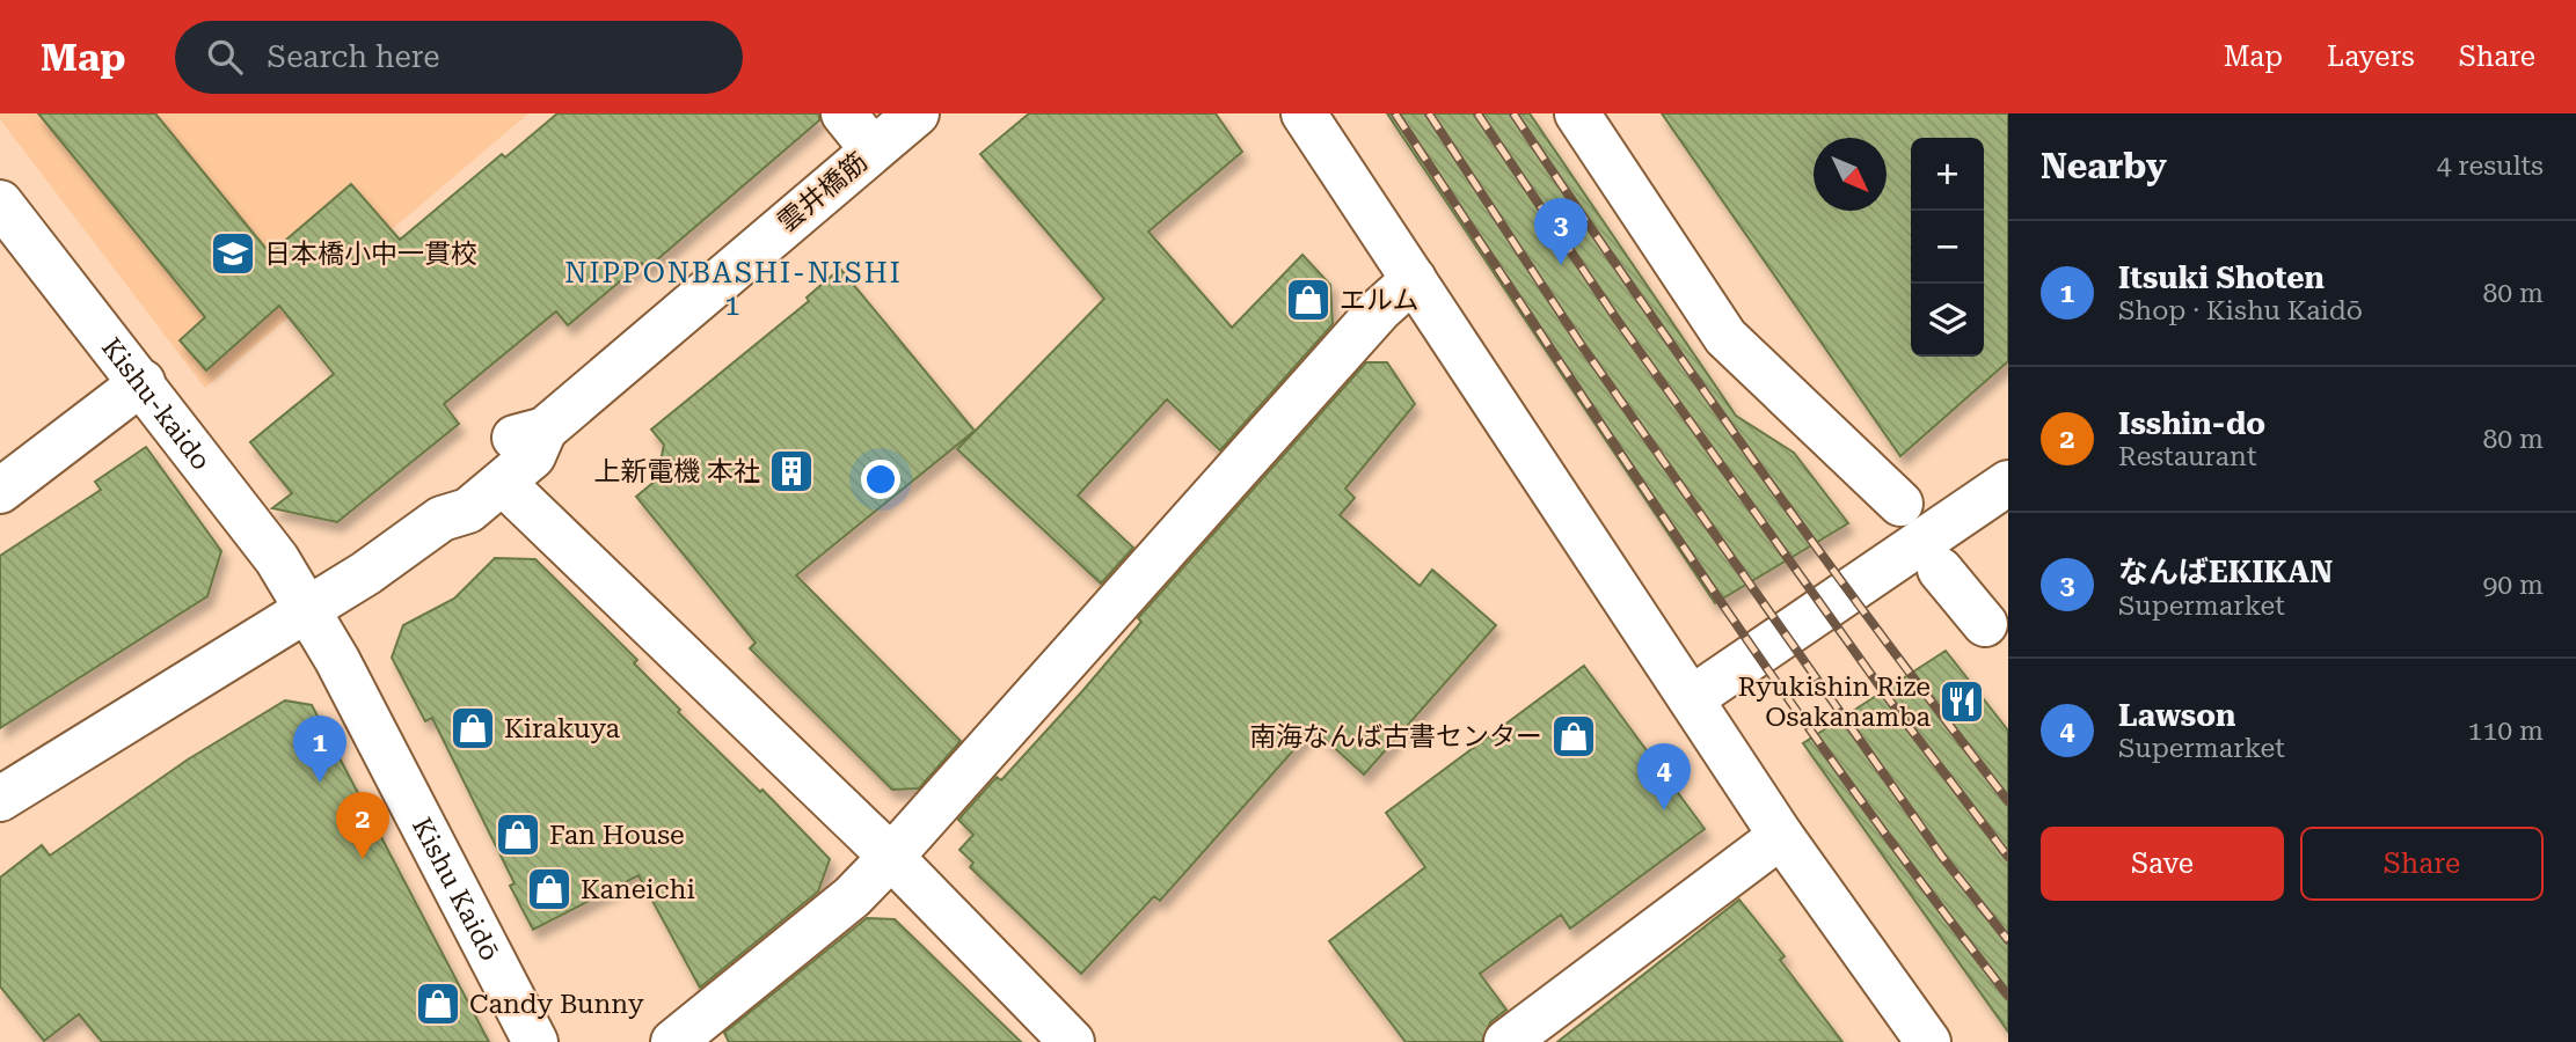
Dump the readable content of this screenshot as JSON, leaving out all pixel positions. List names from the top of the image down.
{
  "streets": {
    "street": ["雲井橋筋", "Kishu-kaido", "Kishu Kaidō"]
  },
  "crossings": [
    ["Kishu-kaido", "Kishu Kaidō"]
  ],
  "districts": ["NIPPONBASHI-NISHI 1"],
  "places": {
    "school or university": ["日本橋小中一貫校"],
    "shop": [
      "エルム",
      "Kirakuya",
      "南海なんば古書センター",
      "Fan House",
      "Kaneichi",
      "Candy Bunny"
    ],
    "building": ["上新電機 本社"],
    "restaurant": ["Ryukishin Rize Osakanamba"]
  },
  "north": "bottom right",
  "page": {
    "header": "Map",
    "search": "Search here",
    "nav": ["Map", "Layers", "Share"],
    "heading": ["Nearby", "4 results"],
    "map_buttons": ["+", "−"],
    "pins": [
      "3",
      "1",
      "4",
      "2"
    ],
    "list": [
      {
        "mark": "1",
        "name": "Itsuki Shoten",
        "note": "Shop · Kishu Kaidō",
        "value": "80 m"
      },
      {
        "mark": "2",
        "name": "Isshin-do",
        "note": "Restaurant",
        "value": "80 m"
      },
      {
        "mark": "3",
        "name": "なんばEKIKAN",
        "note": "Supermarket",
        "value": "90 m"
      },
      {
        "mark": "4",
        "name": "Lawson",
        "note": "Supermarket",
        "value": "110 m"
      }
    ],
    "buttons": ["Save", "Share"]
  }
}
